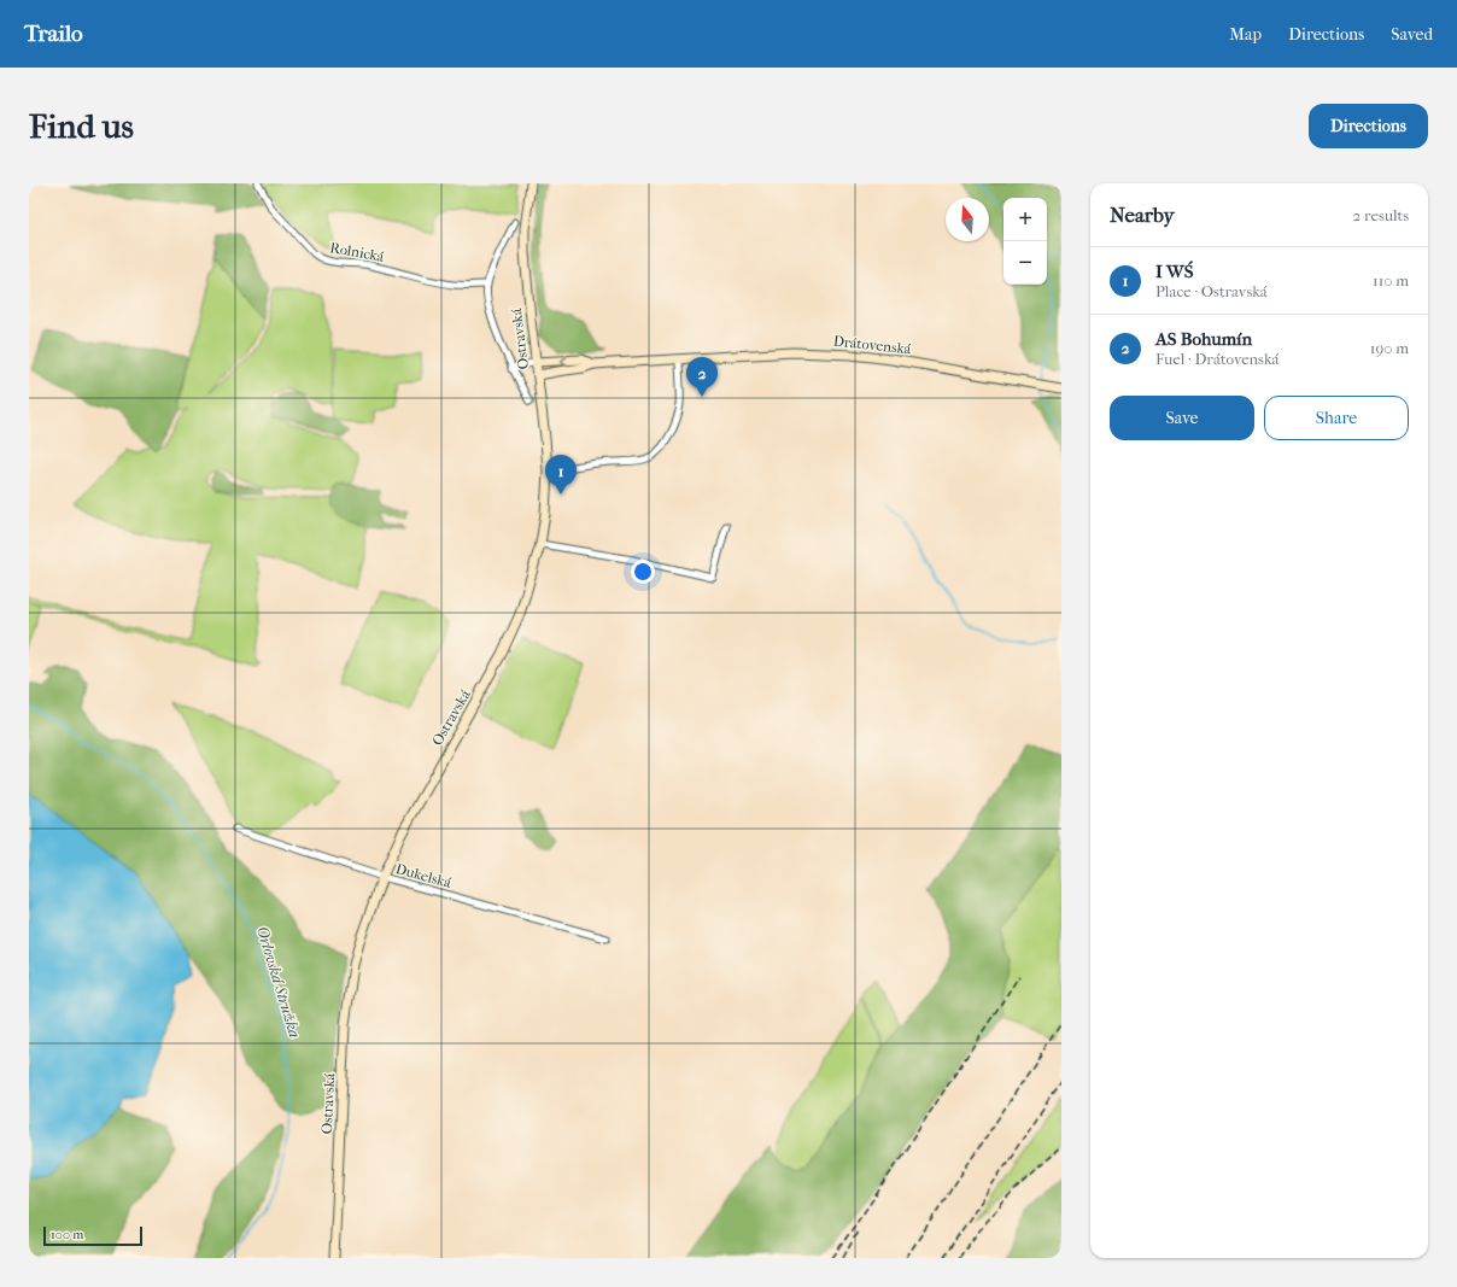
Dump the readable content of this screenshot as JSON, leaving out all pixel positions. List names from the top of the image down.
{
  "streets": {
    "main road": ["Ostravská", "Drátovenská"],
    "street": ["Rolnická", "Dukelská"]
  },
  "crossings": [
    ["Rolnická", "Ostravská"],
    ["Ostravská", "Drátovenská"],
    ["Ostravská", "Dukelská"]
  ],
  "water": ["Orlovská Stružka"],
  "scale_bar": "100 m",
  "north": "top",
  "page": {
    "header": "Trailo",
    "nav": ["Map", "Directions", "Saved"],
    "buttons": [
      "Directions",
      ["Save", "Share"]
    ],
    "title": "Find us",
    "heading": ["Nearby", "2 results"],
    "map_buttons": ["+", "−"],
    "list": [
      {
        "mark": "1",
        "name": "I WŚ",
        "note": "Place · Ostravská",
        "value": "110 m"
      },
      {
        "mark": "2",
        "name": "AS Bohumín",
        "note": "Fuel · Drátovenská",
        "value": "190 m"
      }
    ],
    "pins": ["2", "1"],
    "scale": "100 m"
  }
}
